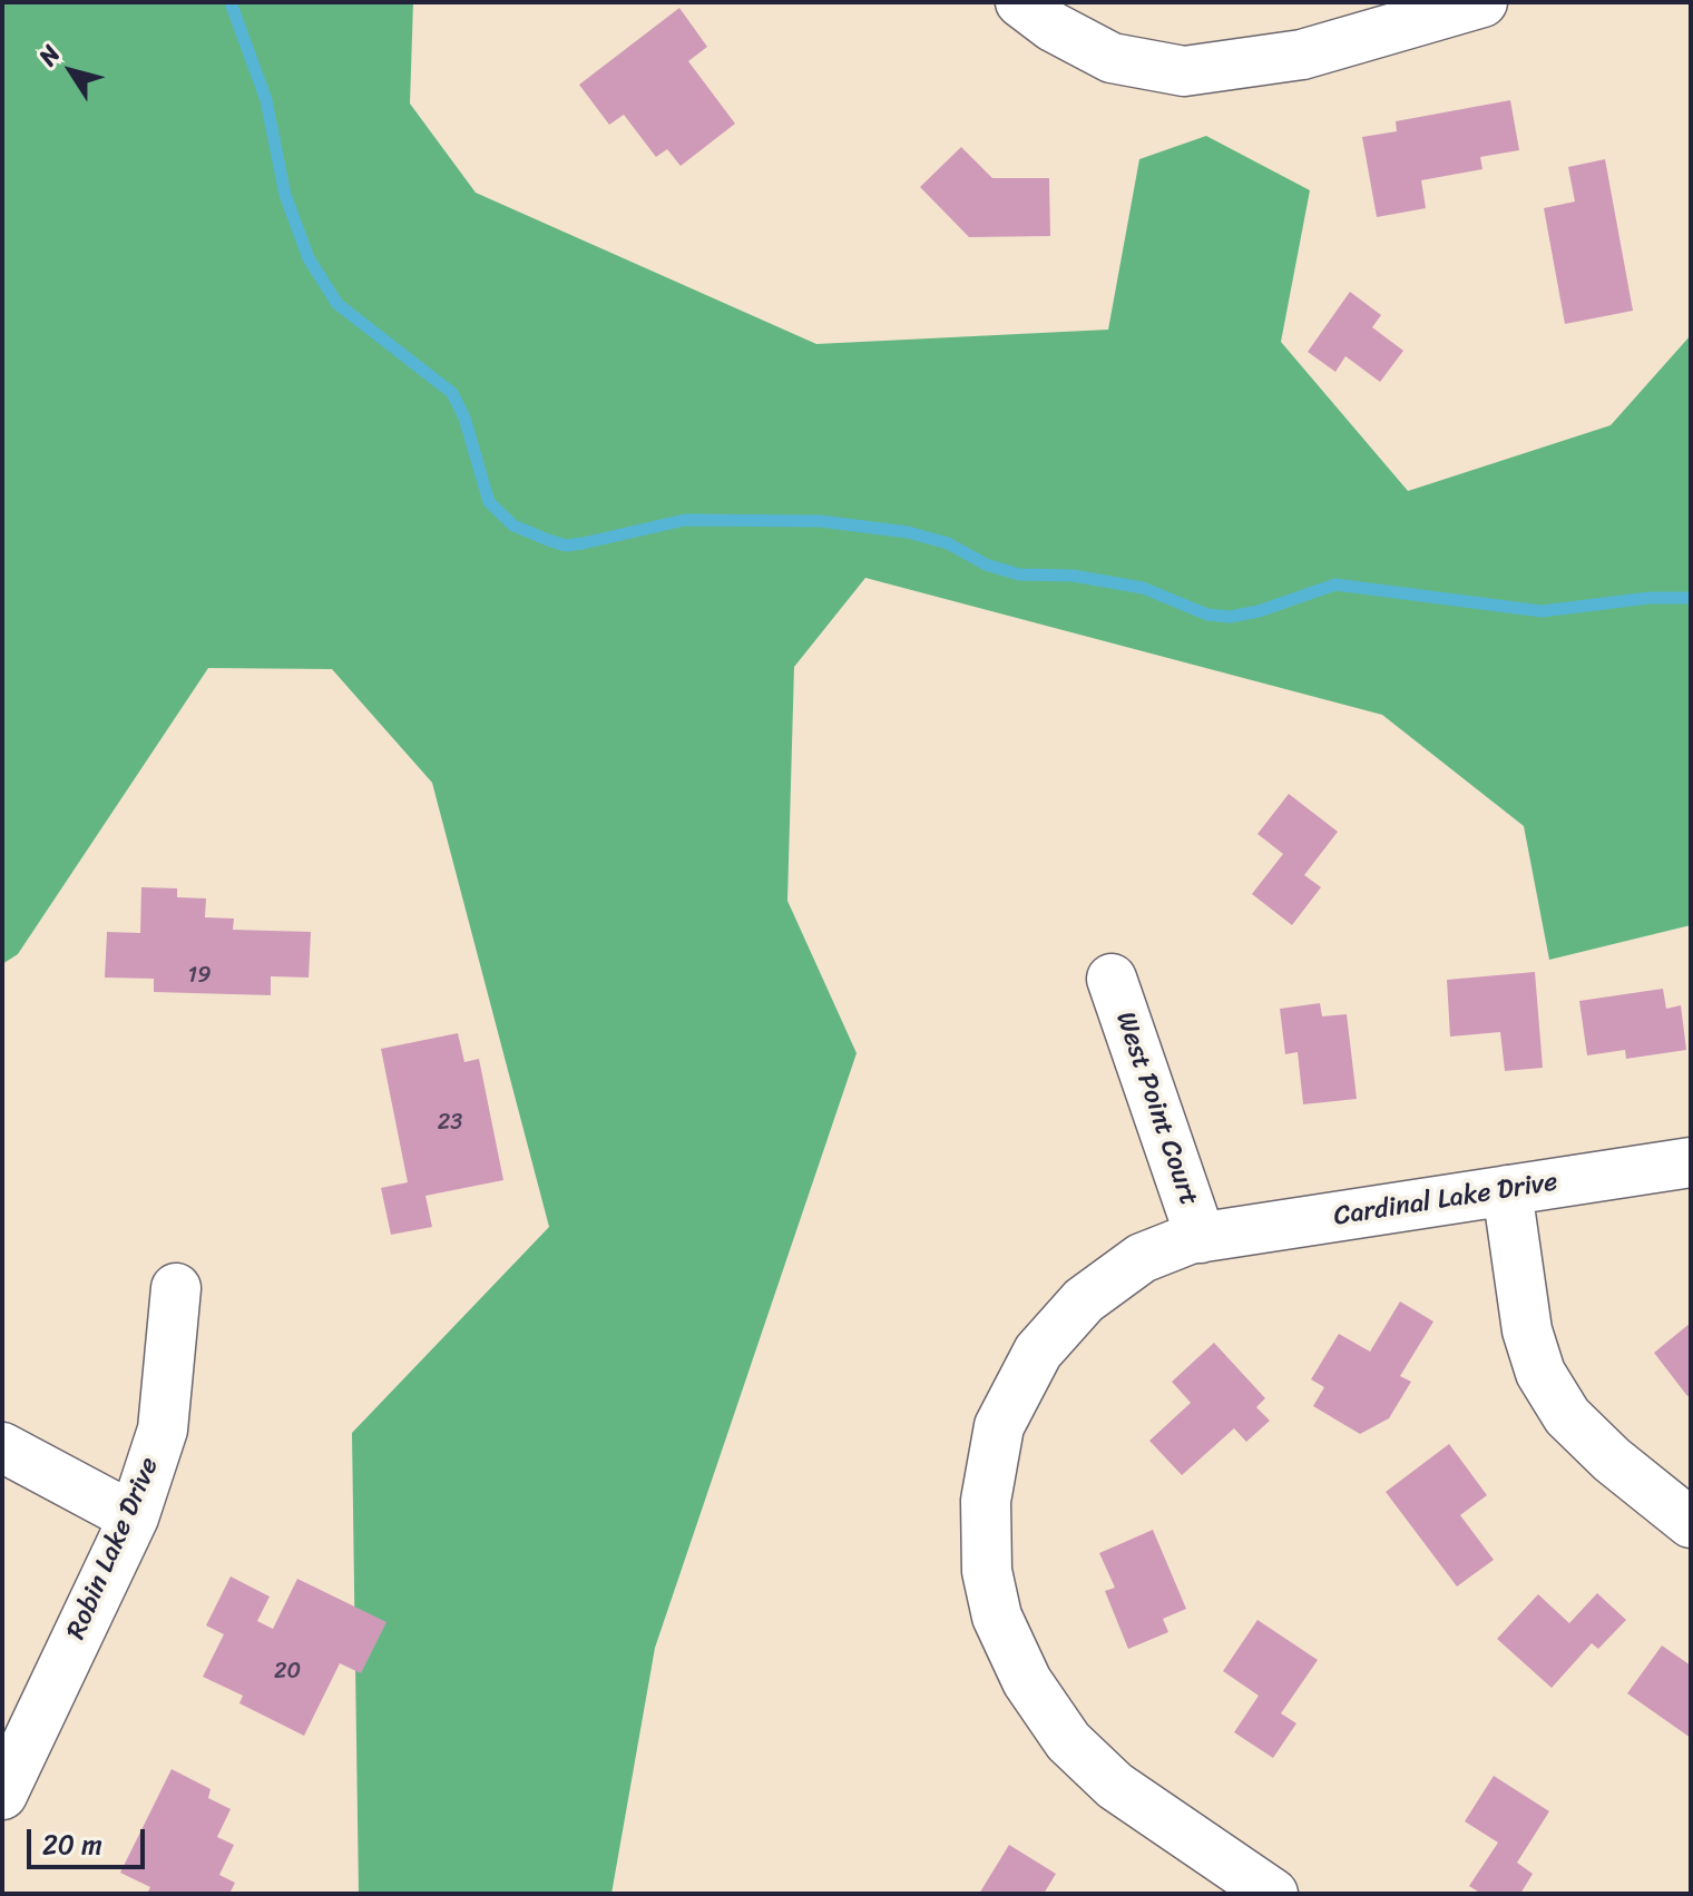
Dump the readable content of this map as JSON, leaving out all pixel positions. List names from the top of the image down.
{
  "streets": {
    "street": ["West Point Court", "Cardinal Lake Drive", "Robin Lake Drive"]
  },
  "crossings": [
    ["West Point Court", "Cardinal Lake Drive"]
  ],
  "house_numbers": ["19", "23", "20"],
  "scale_bar": "20 m",
  "north": "top left"
}
